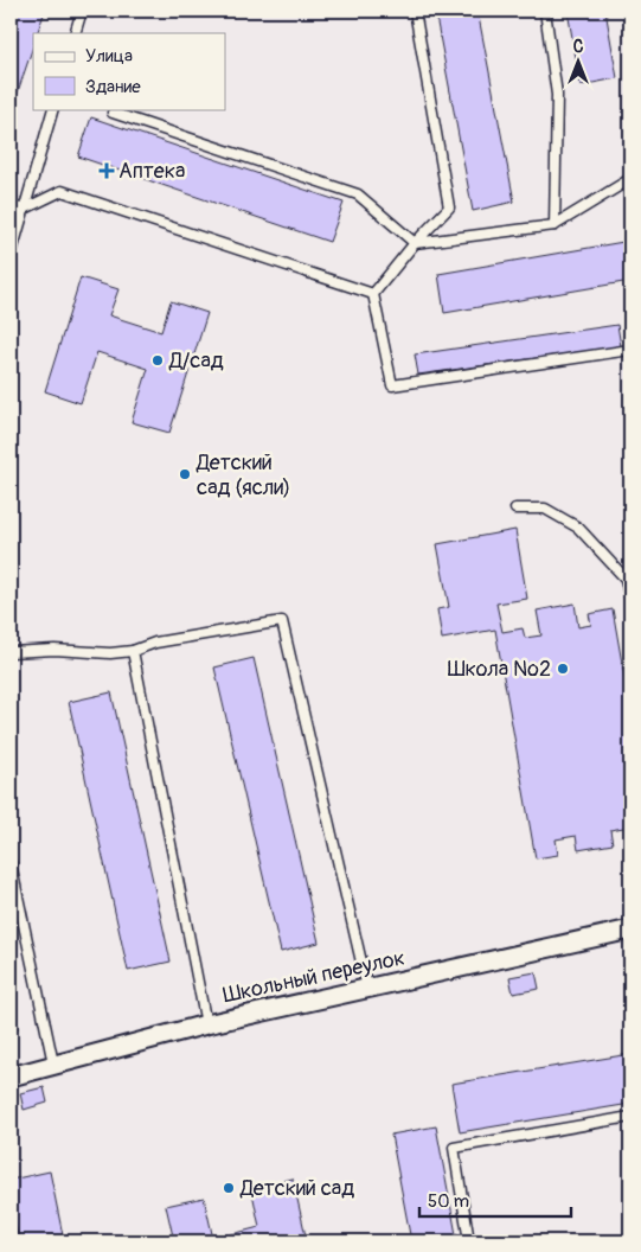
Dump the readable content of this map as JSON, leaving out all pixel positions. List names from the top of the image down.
{
  "streets": {
    "street": ["Школьный переулок"]
  },
  "places": {
    "health": ["Аптека"],
    "other": [
      "Д/сад",
      "Детский сад (ясли)",
      "Школа №2",
      "Детский сад"
    ]
  },
  "legend": ["Улица", "Здание"],
  "scale_bar": "50 m",
  "north": "top"
}
